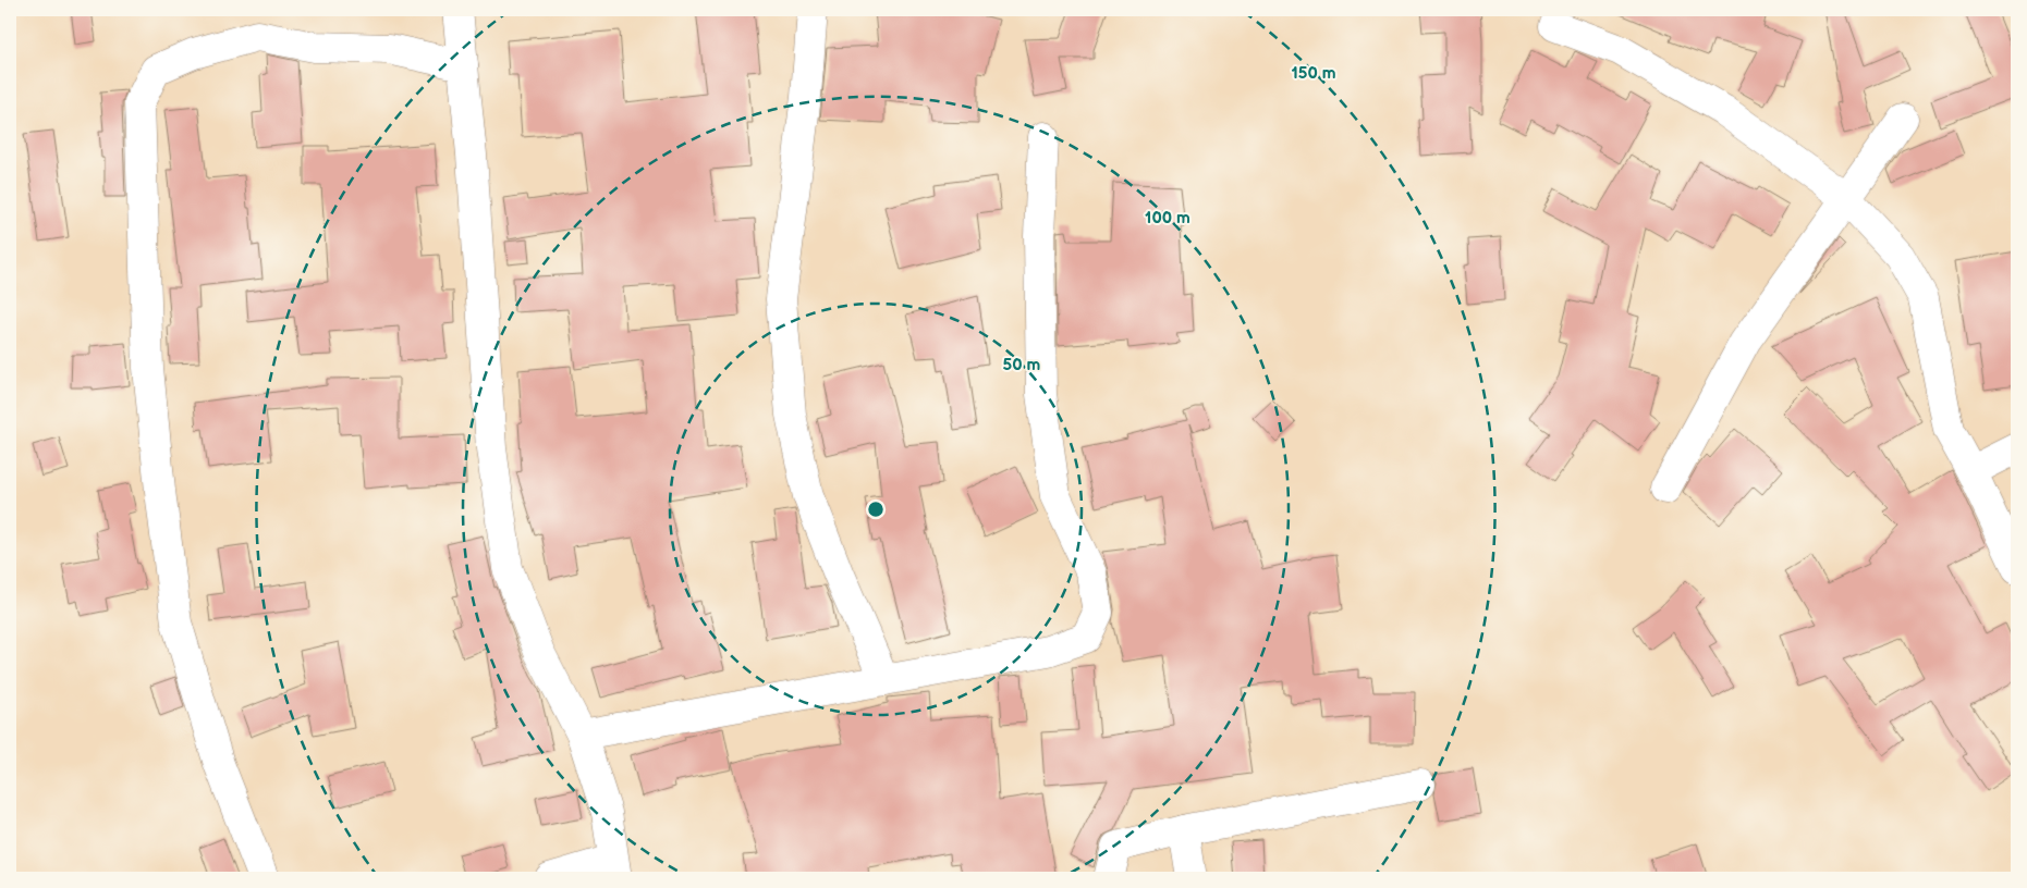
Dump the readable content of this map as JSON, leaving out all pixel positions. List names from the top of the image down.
{
  "rings": ["150 m", "100 m", "50 m"]
}
